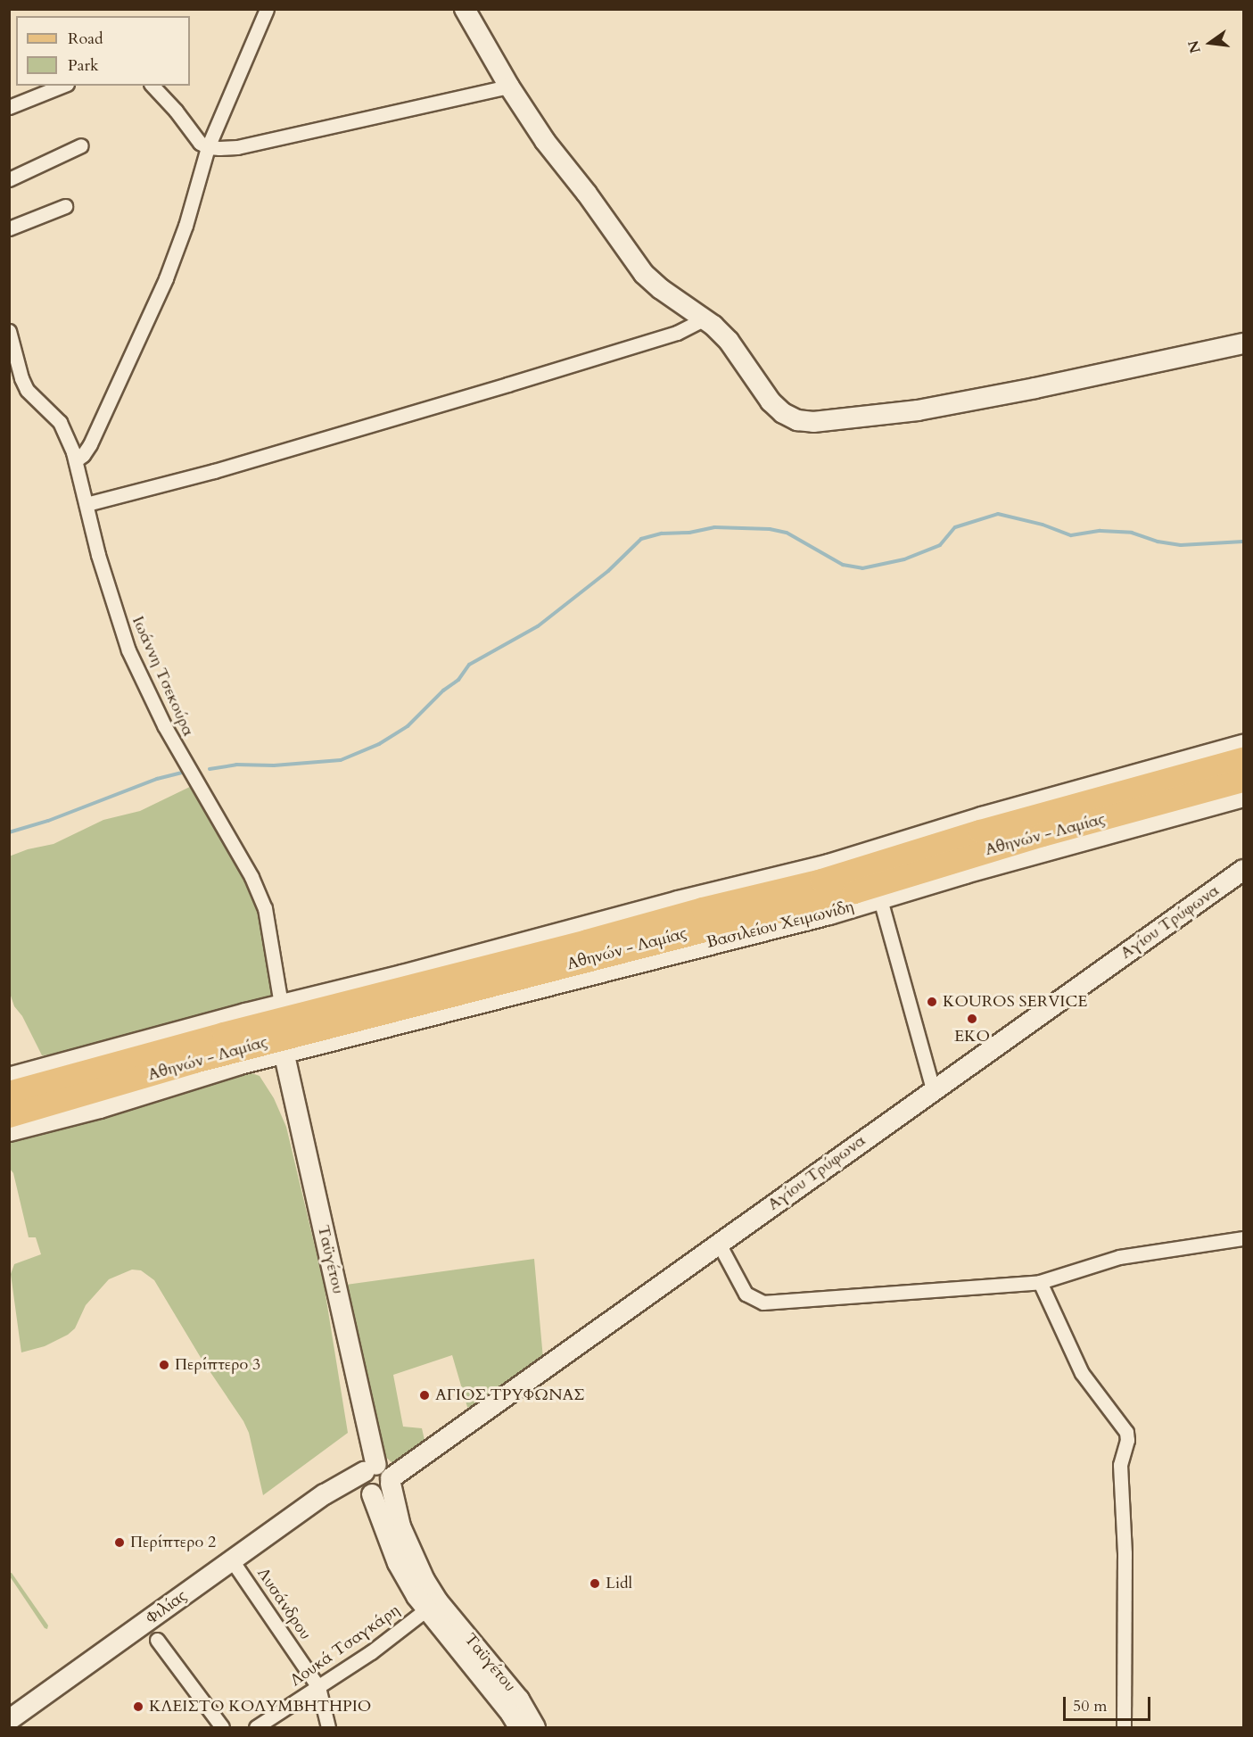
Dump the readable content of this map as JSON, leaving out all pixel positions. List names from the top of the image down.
{
  "streets": {
    "main road": ["Αθηνών - Λαμίας"],
    "street": [
      "Ιωάννη Τσεκούρα",
      "Αγίου Τρύφωνα",
      "Βασιλείου Χειμωνίδη",
      "Ταϋγέτου",
      "Λυσάνδρου",
      "Φιλίας",
      "Λουκά Τσαγκάρη"
    ]
  },
  "crossings": [
    ["Αγίου Τρύφωνα", "Ταϋγέτου"],
    ["Αγίου Τρύφωνα", "Φιλίας"],
    ["Βασιλείου Χειμωνίδη", "Ταϋγέτου"],
    ["Ταϋγέτου", "Φιλίας"],
    ["Ταϋγέτου", "Λουκά Τσαγκάρη"],
    ["Λυσάνδρου", "Φιλίας"],
    ["Λυσάνδρου", "Λουκά Τσαγκάρη"]
  ],
  "places": [
    "KOUROS SERVICE",
    "EKO",
    "Περίπτερο 3",
    "ΑΓΙΟΣ ΤΡΥΦΩΝΑΣ",
    "Περίπτερο 2",
    "Lidl",
    "ΚΛΕΙΣΤΟ ΚΟΛΥΜΒΗΤΗΡΙΟ"
  ],
  "legend": ["Road", "Park"],
  "scale_bar": "50 m",
  "north": "left"
}
